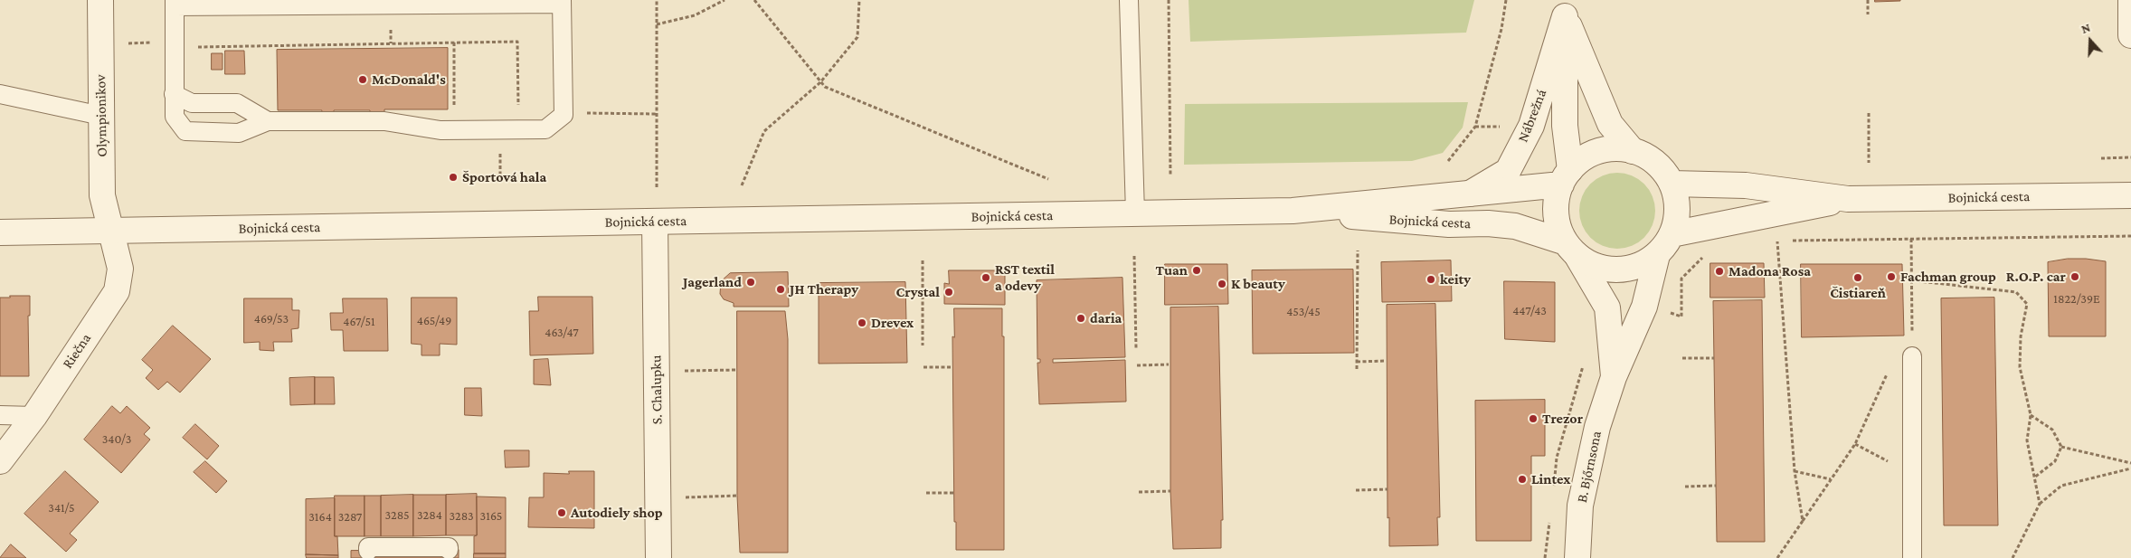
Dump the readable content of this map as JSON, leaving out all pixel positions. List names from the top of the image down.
{
  "streets": {
    "street": [
      "Olympionikov",
      "Nábrežná",
      "Bojnická cesta",
      "Riečna",
      "S. Chalupku",
      "B. Bjőrnsona"
    ]
  },
  "crossings": [
    ["Olympionikov", "Bojnická cesta"],
    ["Olympionikov", "Riečna"],
    ["Nábrežná", "Bojnická cesta"],
    ["Nábrežná", "B. Bjőrnsona"],
    ["Bojnická cesta", "Riečna"],
    ["Bojnická cesta", "S. Chalupku"],
    ["Bojnická cesta", "B. Bjőrnsona"]
  ],
  "places": [
    "McDonald's",
    "Športová hala",
    "Tuan",
    "Madona Rosa",
    "Fachman group",
    "R.O.P. car",
    "RST textil a odevy",
    "Čistiareň",
    "keity",
    "Jagerland",
    "K beauty",
    "JH Therapy",
    "Crystal",
    "daria",
    "Drevex",
    "Trezor",
    "Lintex",
    "Autodiely shop"
  ],
  "house_numbers": [
    "1822/39E",
    "447/43",
    "453/45",
    "469/53",
    "465/49",
    "467/51",
    "463/47",
    "340/3",
    "341/5",
    "3285",
    "3284",
    "3283",
    "3165",
    "3164",
    "3287"
  ],
  "north": "top"
}
